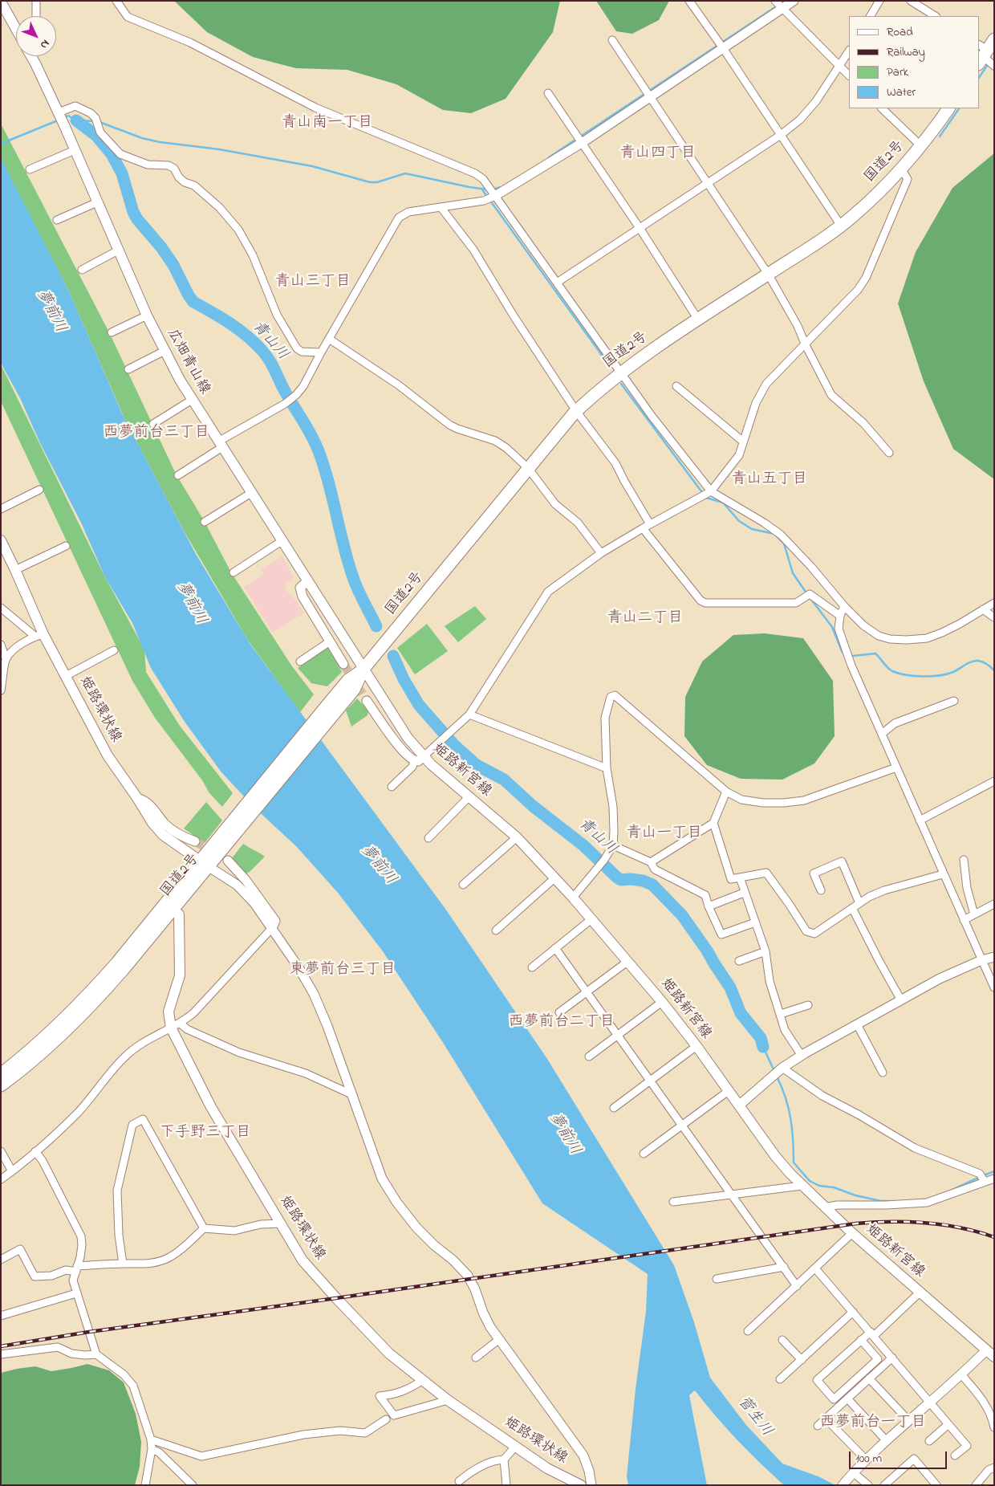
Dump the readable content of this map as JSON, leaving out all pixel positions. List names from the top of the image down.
{
  "streets": {
    "highway": ["国道2号"],
    "main road": ["広畑青山線", "姫路環状線", "姫路新宮線"]
  },
  "crossings": [
    ["国道2号", "広畑青山線"],
    ["国道2号", "姫路環状線"],
    ["国道2号", "姫路新宮線"],
    ["広畑青山線", "姫路新宮線"]
  ],
  "districts": [
    "青山南一丁目",
    "青山四丁目",
    "青山三丁目",
    "西夢前台三丁目",
    "青山五丁目",
    "青山二丁目",
    "青山一丁目",
    "東夢前台三丁目",
    "西夢前台二丁目",
    "下手野三丁目",
    "西夢前台一丁目"
  ],
  "water": ["夢前川", "青山川", "菅生川"],
  "legend": [
    "Road",
    "Railway",
    "Park",
    "Water"
  ],
  "scale_bar": "100 m",
  "north": "bottom right"
}
